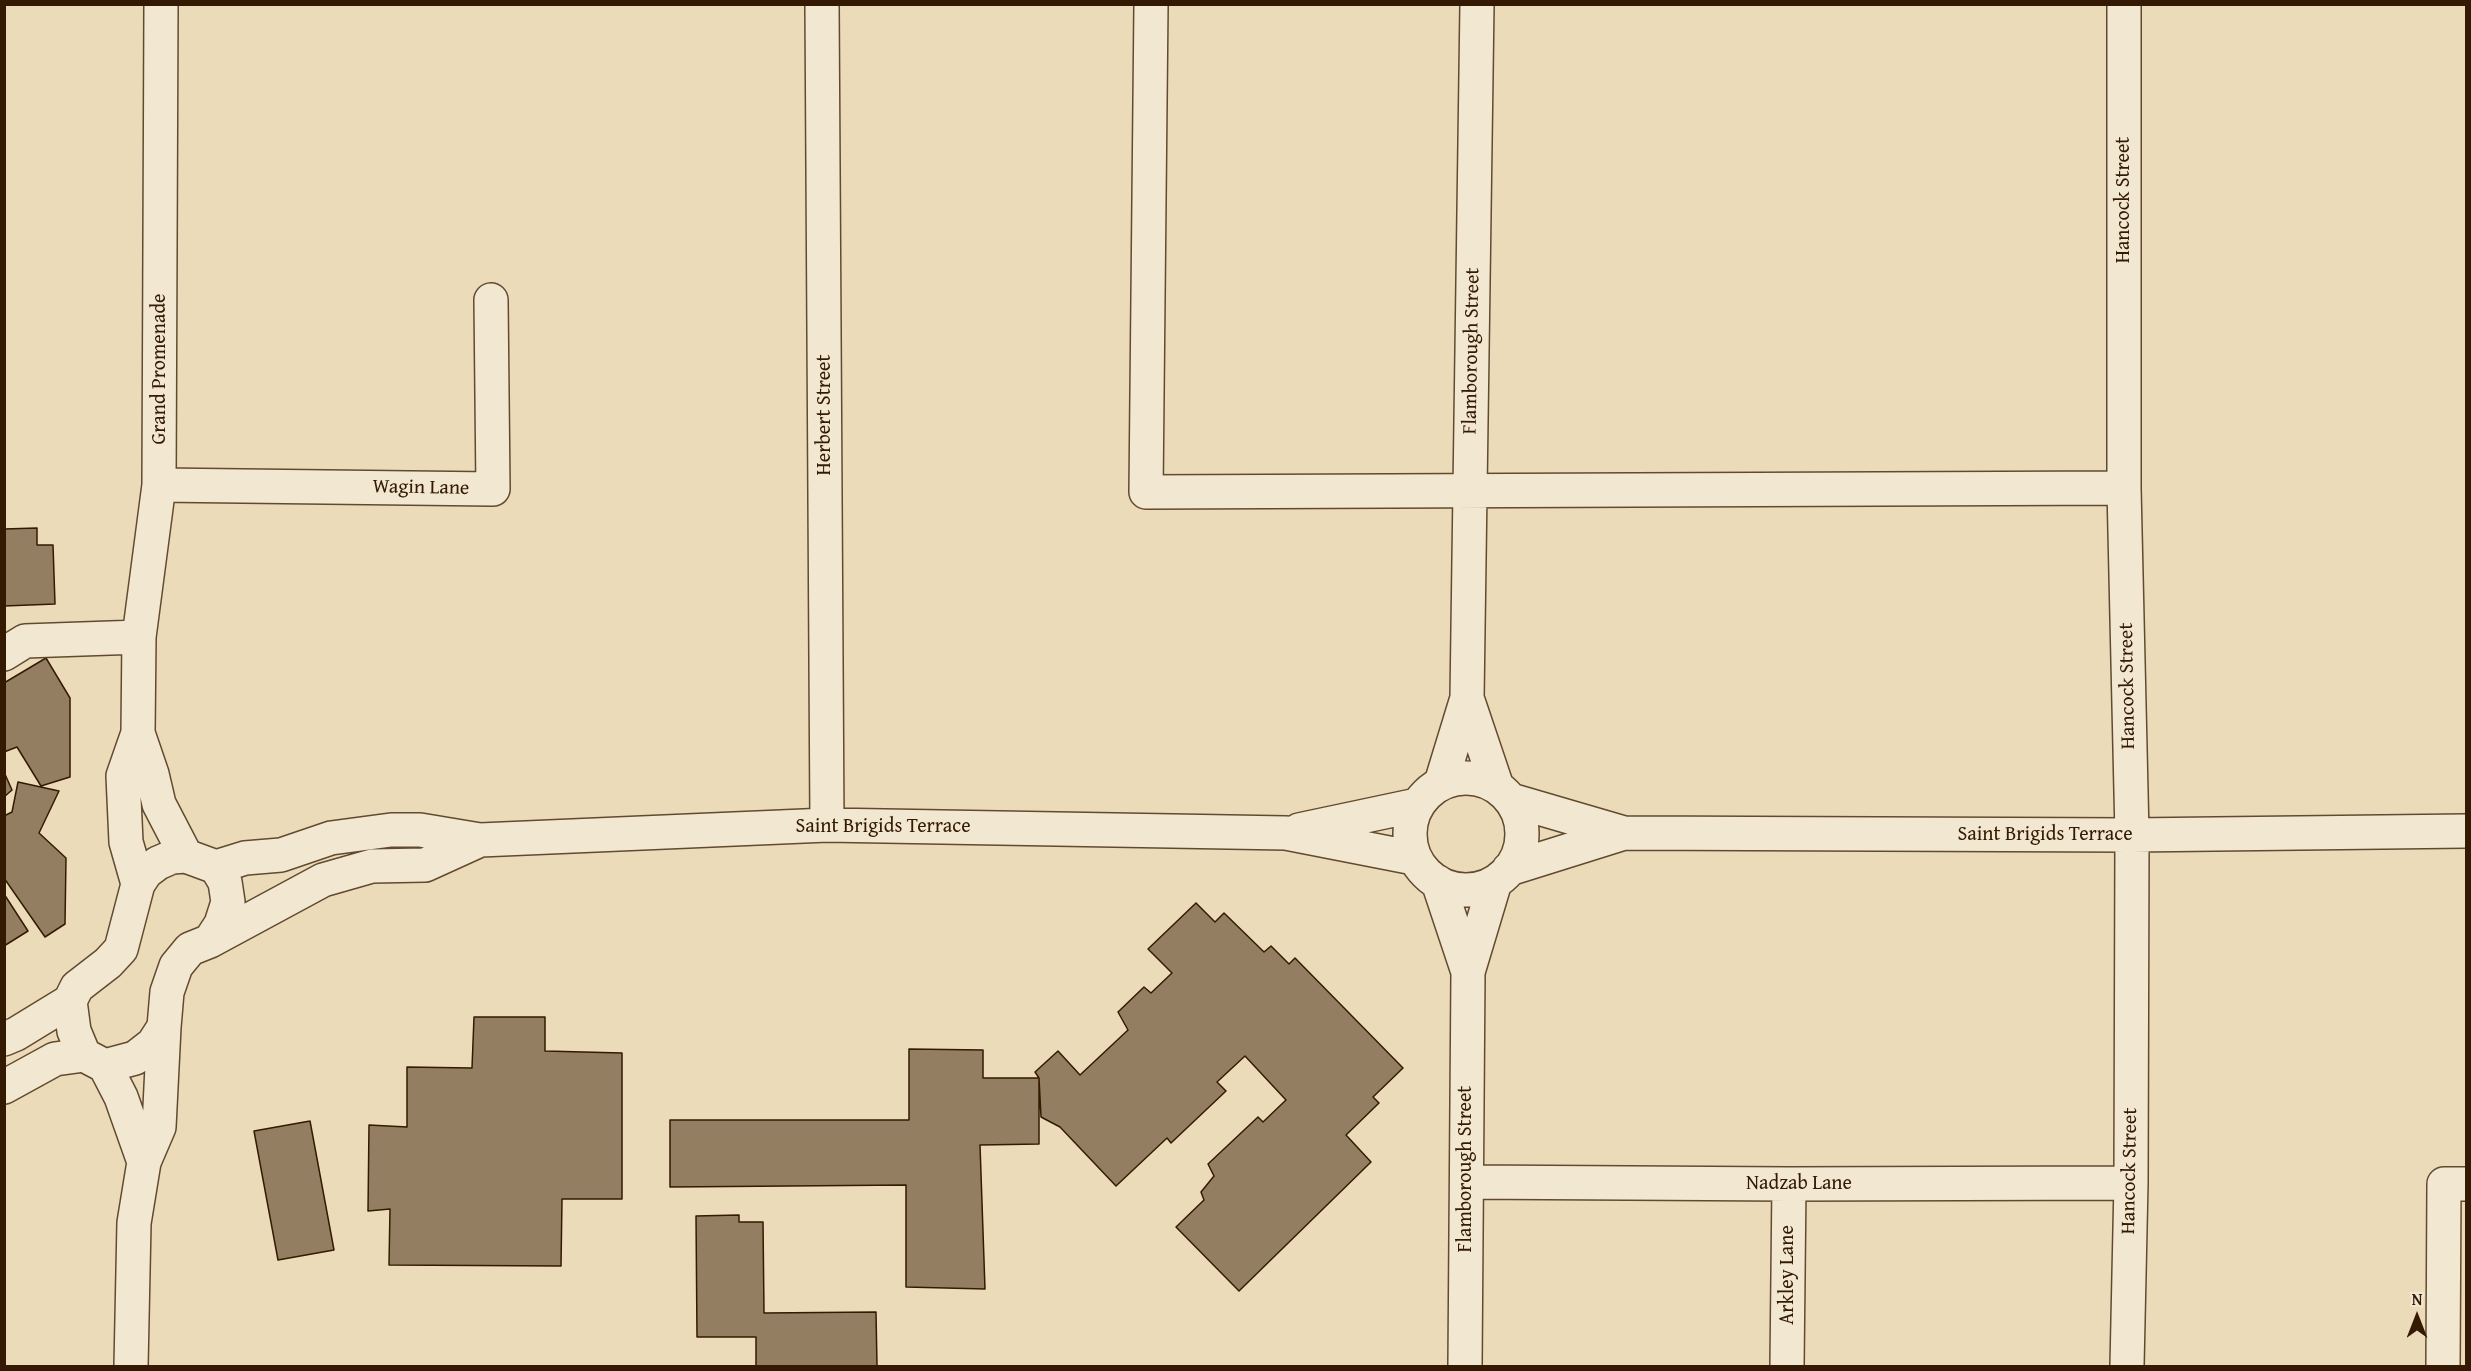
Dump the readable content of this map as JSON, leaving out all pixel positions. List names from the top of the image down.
{
  "streets": {
    "street": [
      "Hancock Street",
      "Flamborough Street",
      "Grand Promenade",
      "Herbert Street",
      "Wagin Lane",
      "Saint Brigids Terrace",
      "Nadzab Lane",
      "Arkley Lane"
    ]
  },
  "crossings": [
    ["Hancock Street", "Saint Brigids Terrace"],
    ["Hancock Street", "Nadzab Lane"],
    ["Flamborough Street", "Saint Brigids Terrace"],
    ["Flamborough Street", "Nadzab Lane"],
    ["Grand Promenade", "Wagin Lane"],
    ["Herbert Street", "Saint Brigids Terrace"],
    ["Nadzab Lane", "Arkley Lane"]
  ],
  "north": "top"
}
